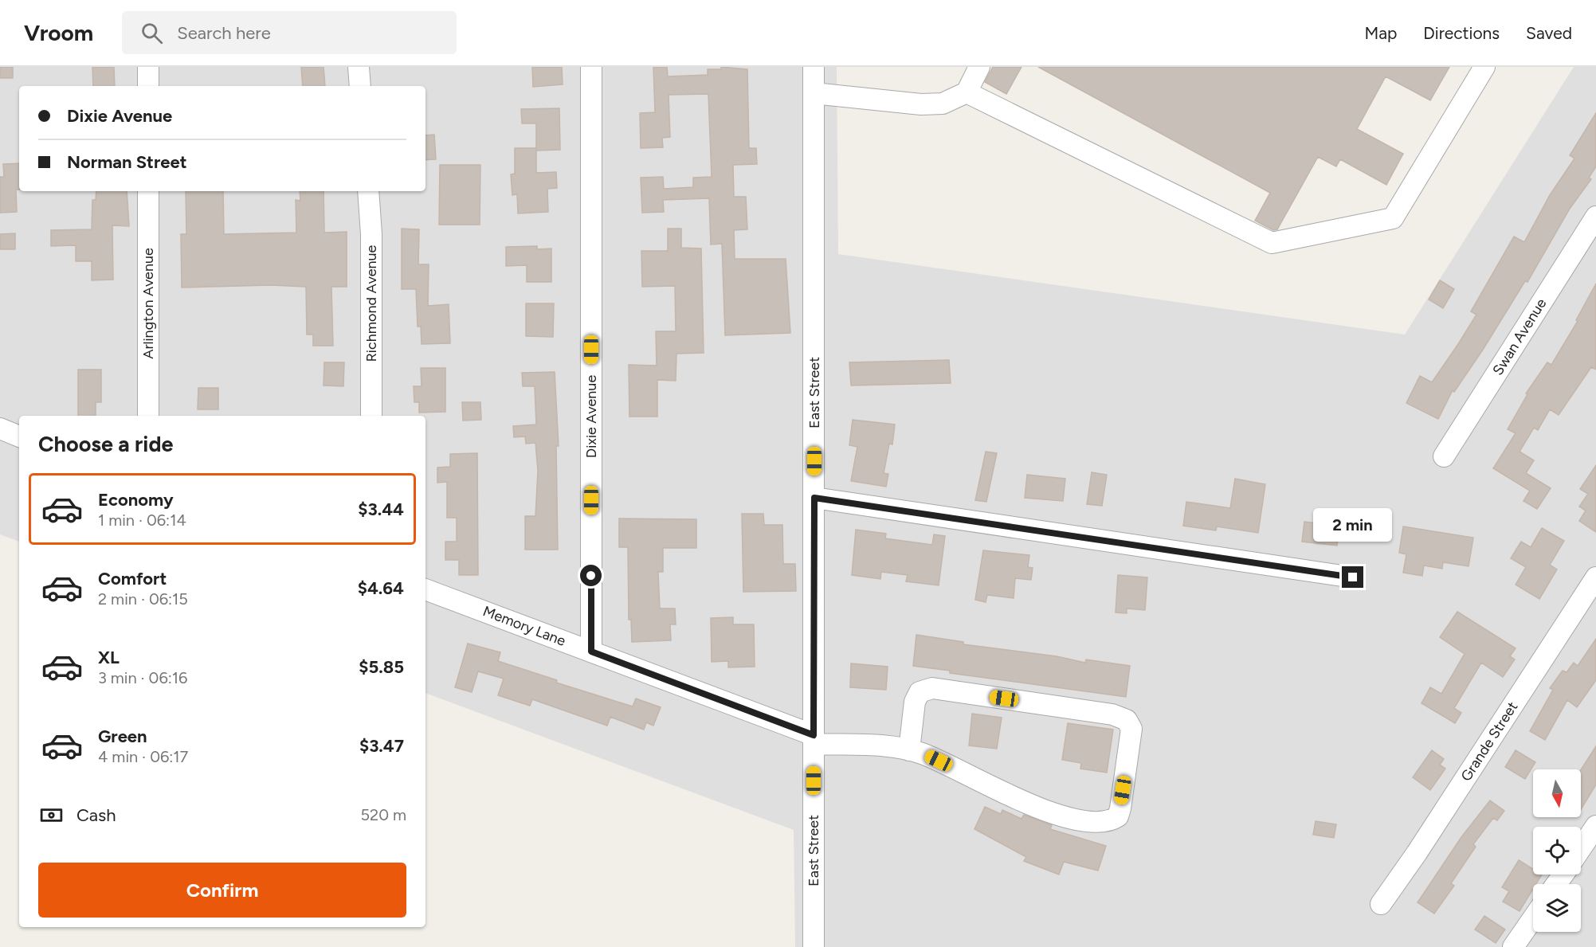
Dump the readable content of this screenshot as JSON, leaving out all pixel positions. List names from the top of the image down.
{
  "streets": {
    "street": [
      "Arlington Avenue",
      "Richmond Avenue",
      "Swan Avenue",
      "East Street",
      "Dixie Avenue",
      "Memory Lane",
      "Grande Street"
    ]
  },
  "crossings": [
    ["East Street", "Memory Lane"],
    ["Dixie Avenue", "Memory Lane"]
  ],
  "north": "bottom",
  "page": {
    "header": "Vroom",
    "search": "Search here",
    "nav": ["Map", "Directions", "Saved"],
    "banner": ["Dixie Avenue", "Norman Street"],
    "heading": "Choose a ride",
    "list": [
      {
        "name": "Economy",
        "note": "1 min · 06:14",
        "value": "$3.44"
      },
      {
        "name": "Comfort",
        "note": "2 min · 06:15",
        "value": "$4.64"
      },
      {
        "name": "XL",
        "note": "3 min · 06:16",
        "value": "$5.85"
      },
      {
        "name": "Green",
        "note": "4 min · 06:17",
        "value": "$3.47"
      }
    ],
    "bubble": "2 min",
    "pay": ["Cash", "520 m"],
    "buttons": "Confirm"
  }
}
